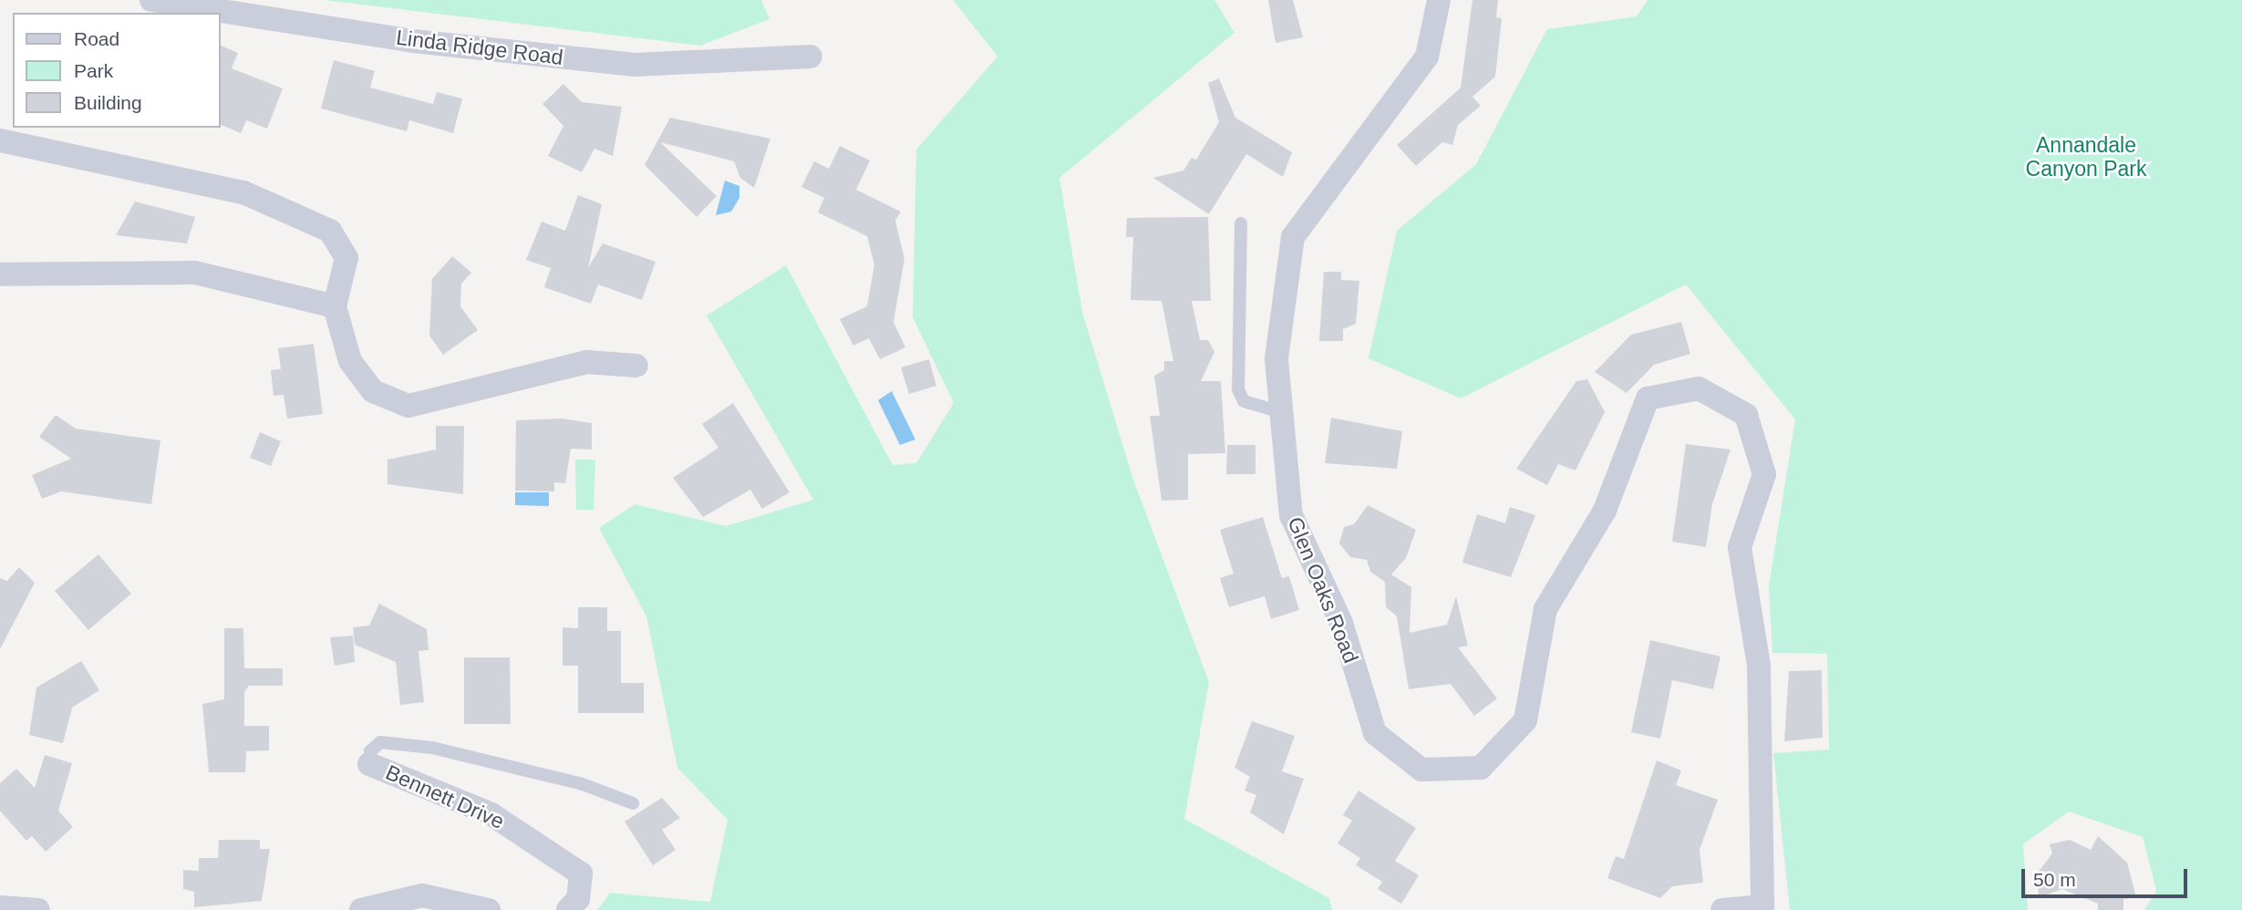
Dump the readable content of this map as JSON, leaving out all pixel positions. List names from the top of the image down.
{
  "streets": {
    "street": ["Linda Ridge Road", "Glen Oaks Road", "Bennett Drive"]
  },
  "parks": ["Annandale Canyon Park"],
  "legend": ["Road", "Park", "Building"],
  "scale_bar": "50 m"
}
